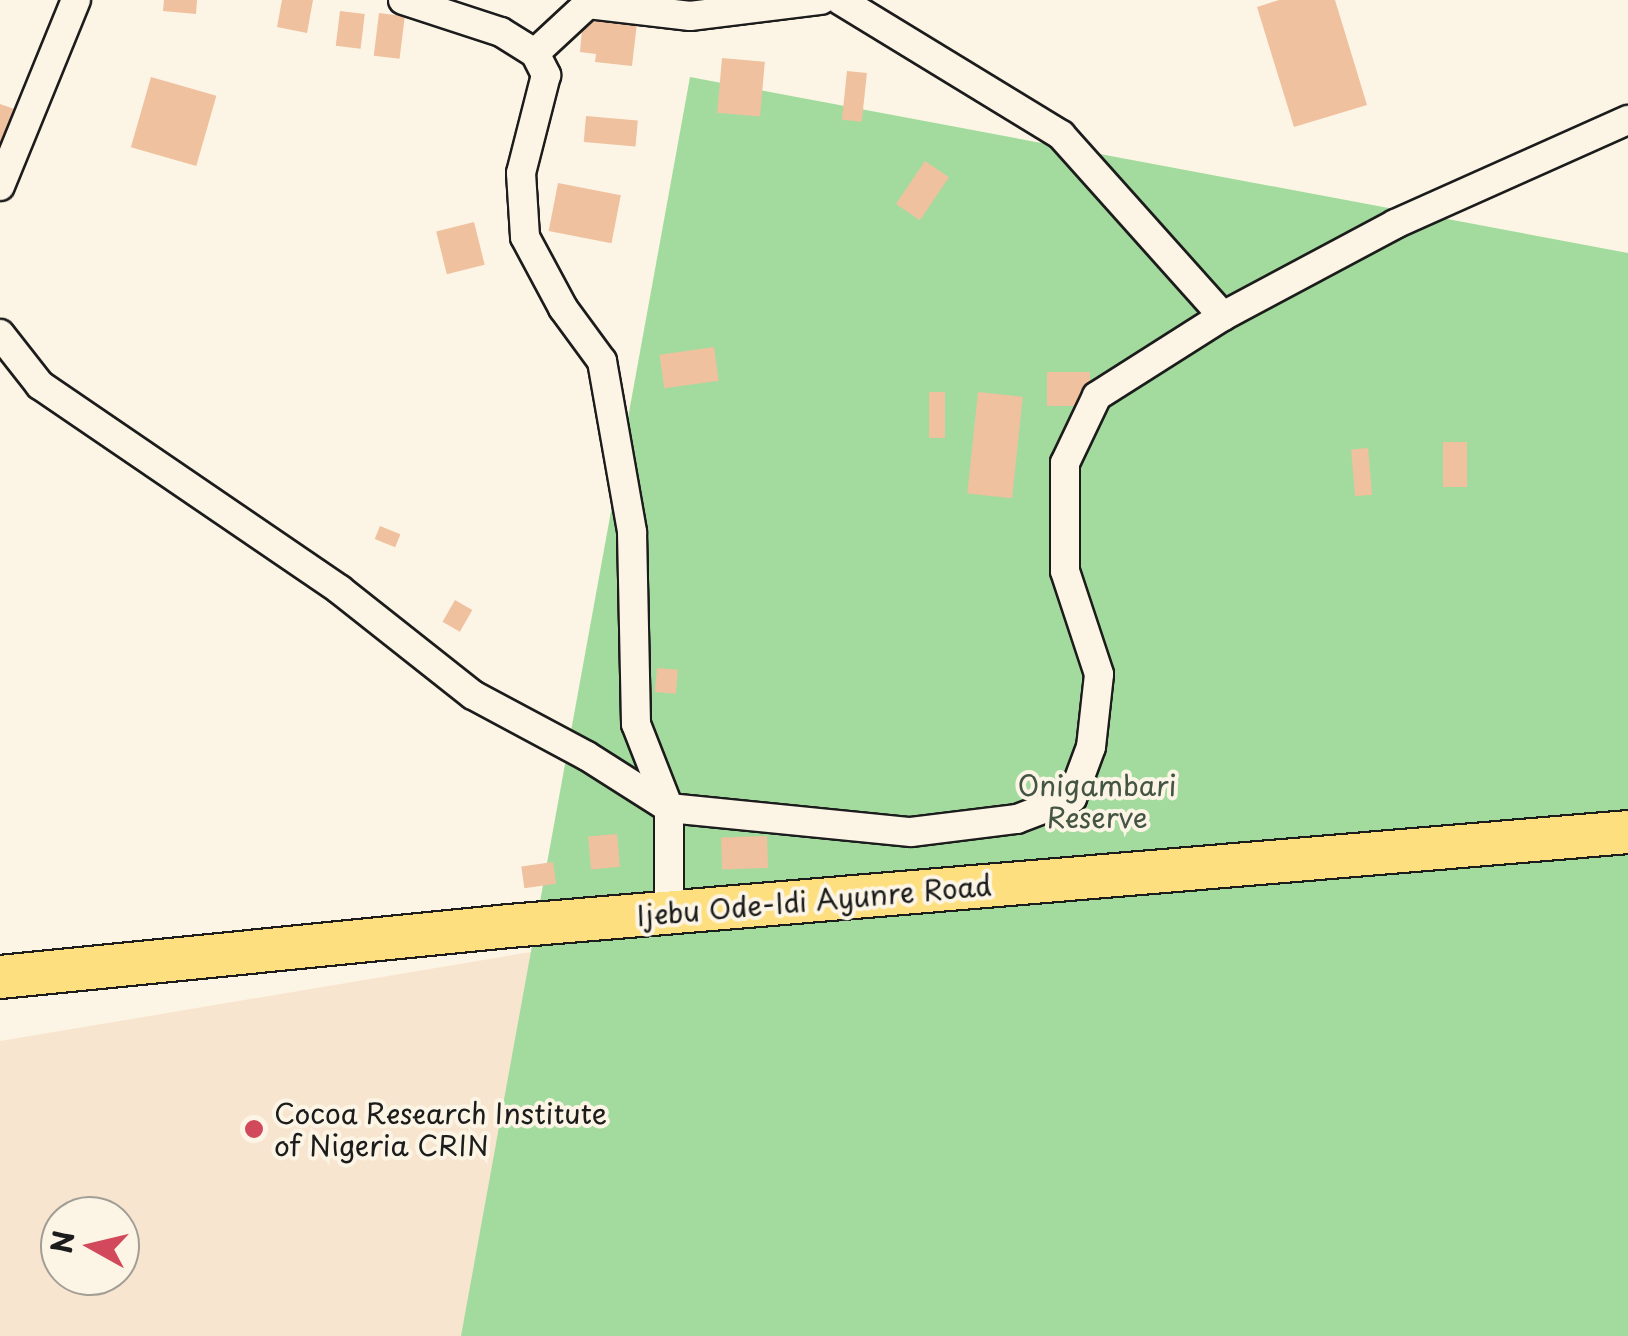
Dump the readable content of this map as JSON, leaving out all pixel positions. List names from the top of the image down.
{
  "streets": {
    "main road": ["Ijebu Ode-Idi Ayunre Road"]
  },
  "parks": ["Onigambari Reserve"],
  "places": ["Cocoa Research Institute of Nigeria CRIN"],
  "north": "left"
}
